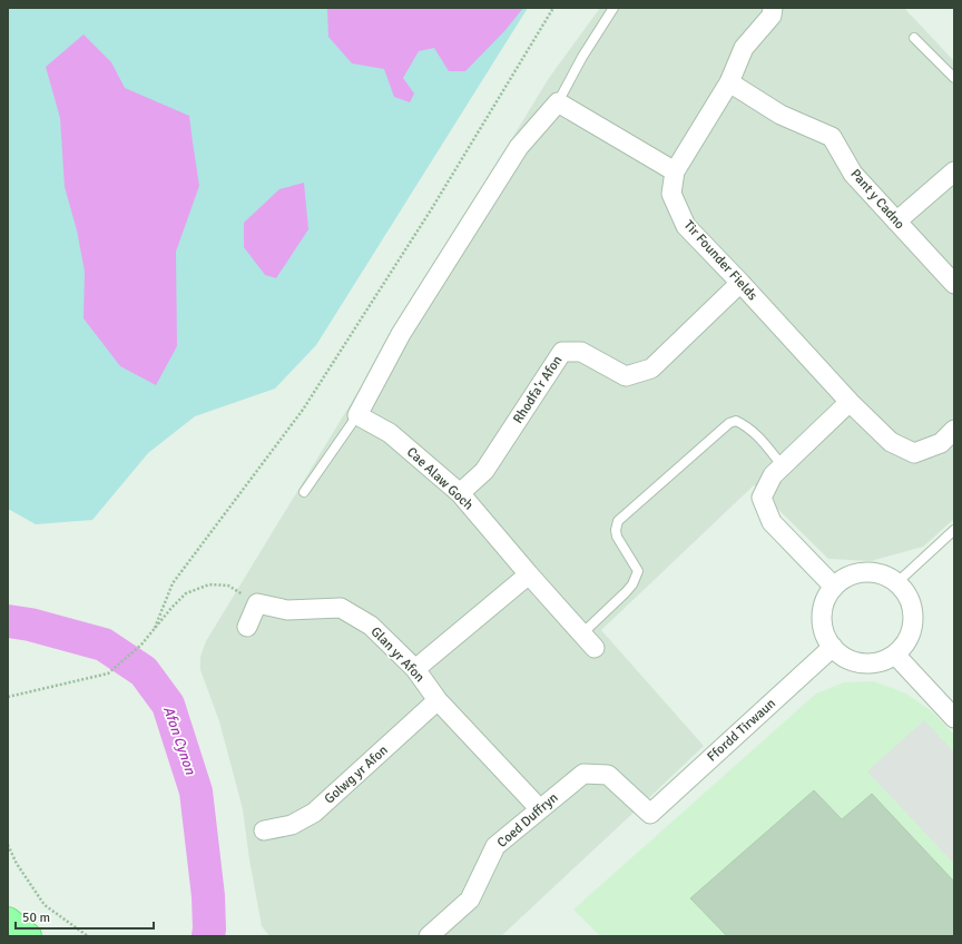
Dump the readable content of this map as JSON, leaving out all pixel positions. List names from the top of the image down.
{
  "streets": {
    "street": [
      "Pant y Cadno",
      "Tir Founder Fields",
      "Rhodfa'r Afon",
      "Cae Alaw Goch",
      "Glan yr Afon",
      "Ffordd Tirwaun",
      "Golwg yr Afon",
      "Coed Duffryn"
    ]
  },
  "crossings": [
    ["Pant y Cadno", "Tir Founder Fields"],
    ["Tir Founder Fields", "Rhodfa'r Afon"],
    ["Rhodfa'r Afon", "Cae Alaw Goch"],
    ["Glan yr Afon", "Golwg yr Afon"],
    ["Glan yr Afon", "Coed Duffryn"],
    ["Ffordd Tirwaun", "Coed Duffryn"]
  ],
  "water": ["Afon Cynon"],
  "scale_bar": "50 m"
}
